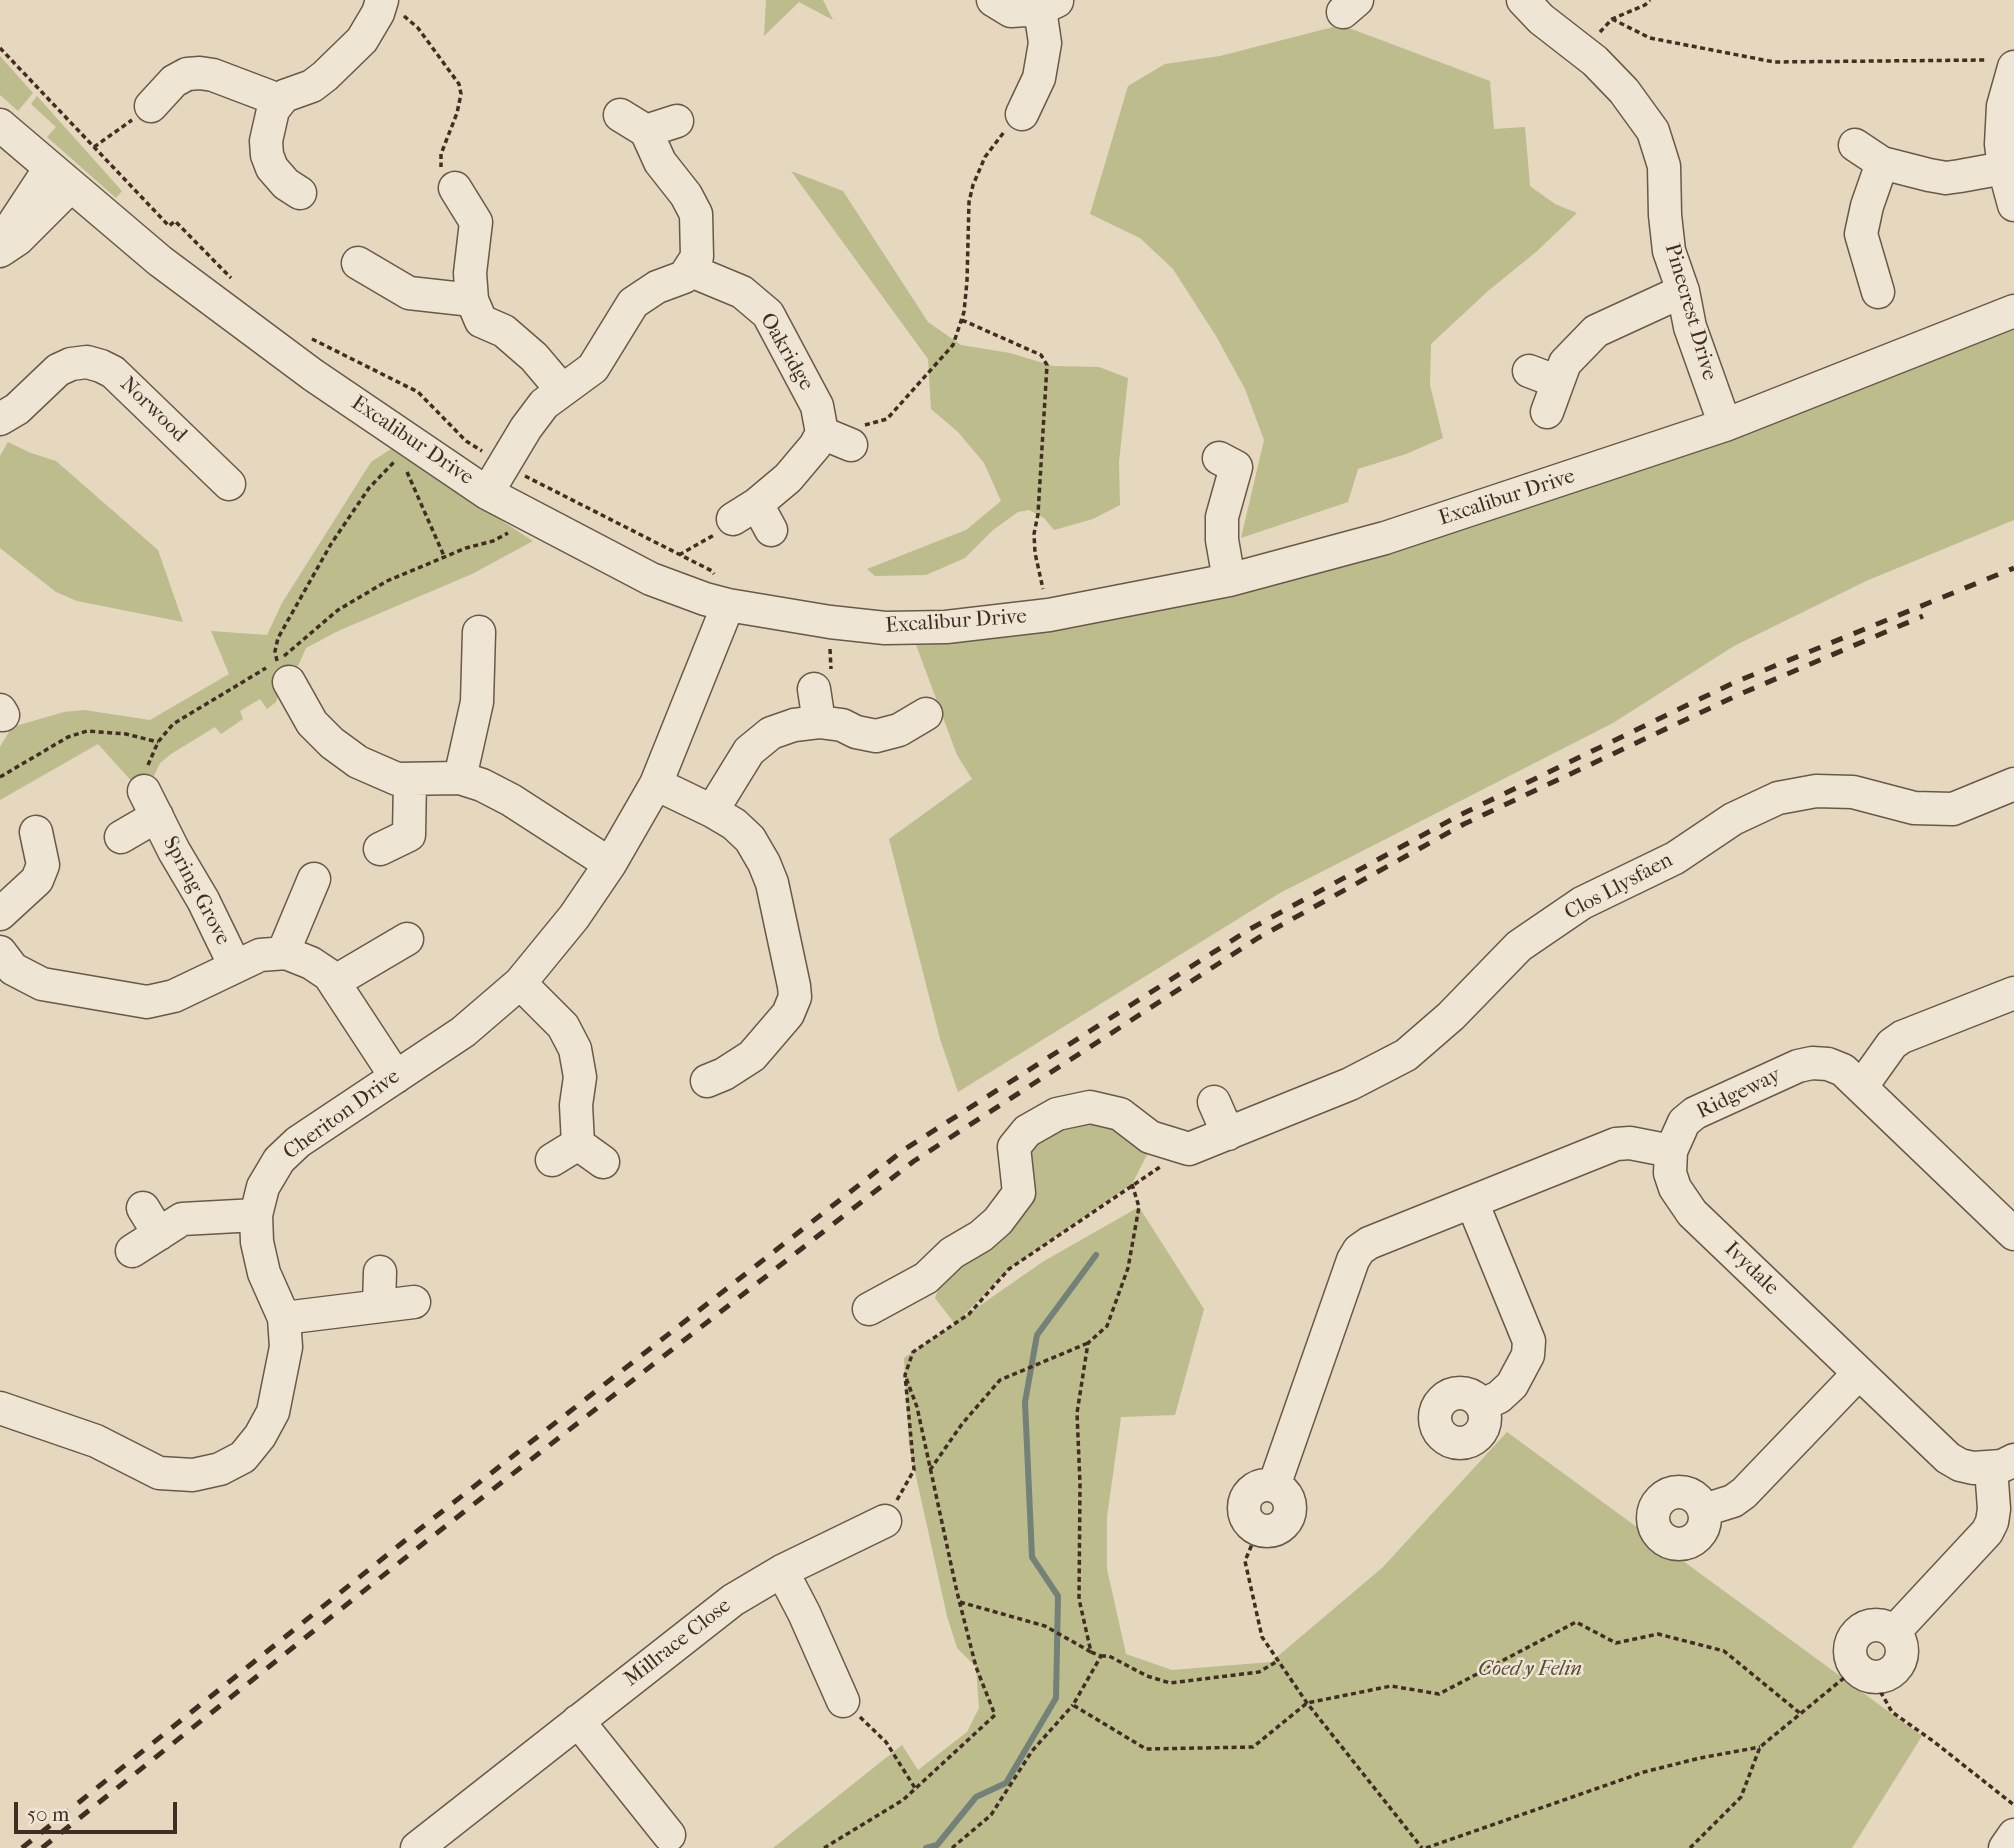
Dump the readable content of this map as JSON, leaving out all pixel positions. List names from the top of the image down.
{
  "streets": {
    "street": [
      "Pinecrest Drive",
      "Oakridge",
      "Norwood",
      "Excalibur Drive",
      "Clos Llysfaen",
      "Spring Grove",
      "Ridgeway",
      "Cheriton Drive",
      "Ivydale",
      "Millrace Close"
    ]
  },
  "crossings": [
    ["Pinecrest Drive", "Excalibur Drive"],
    ["Excalibur Drive", "Cheriton Drive"],
    ["Ridgeway", "Ivydale"]
  ],
  "parks": ["Coed y Felin"],
  "scale_bar": "50 m"
}
